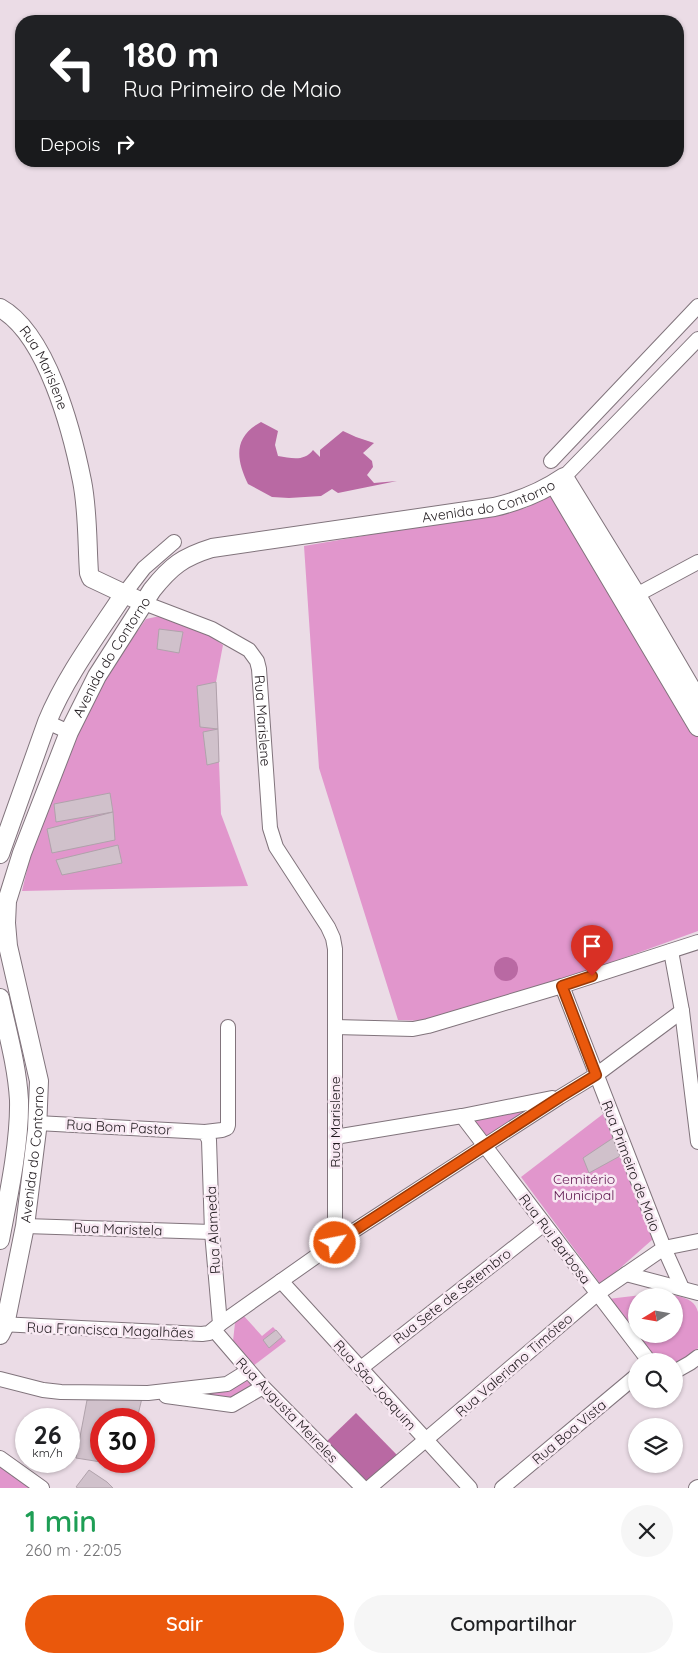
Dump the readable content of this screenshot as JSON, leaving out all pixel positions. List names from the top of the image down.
{
  "streets": {
    "street": [
      "Rua Marislene",
      "Avenida do Contorno",
      "Rua Bom Pastor",
      "Rua Primeiro de Maio",
      "Rua Maristela",
      "Rua Alameda",
      "Rua Rui Barbosa",
      "Rua Sete de Setembro",
      "Rua Francisca Magalhães",
      "Rua Valeriano Timóteo",
      "Rua São Joaquim",
      "Rua Augusta Meireles",
      "Rua Boa Vista"
    ]
  },
  "crossings": [
    ["Rua Marislene", "Avenida do Contorno"],
    ["Avenida do Contorno", "Rua Bom Pastor"],
    ["Avenida do Contorno", "Rua Maristela"],
    ["Avenida do Contorno", "Rua Francisca Magalhães"],
    ["Rua Bom Pastor", "Rua Alameda"],
    ["Rua Primeiro de Maio", "Rua Valeriano Timóteo"],
    ["Rua Maristela", "Rua Alameda"],
    ["Rua Alameda", "Rua Francisca Magalhães"],
    ["Rua Alameda", "Rua Augusta Meireles"],
    ["Rua Rui Barbosa", "Rua Sete de Setembro"],
    ["Rua Rui Barbosa", "Rua Valeriano Timóteo"],
    ["Rua Sete de Setembro", "Rua São Joaquim"],
    ["Rua Francisca Magalhães", "Rua Augusta Meireles"],
    ["Rua Valeriano Timóteo", "Rua São Joaquim"]
  ],
  "parks": ["Cemitério Municipal"],
  "north": "left",
  "page": {
    "turn": ["180 m", "Rua Primeiro de Maio"],
    "then": "Depois",
    "speed": "26 km/h",
    "limit": "30",
    "heading": ["1 min", "260 m · 22:05"],
    "buttons": ["Sair", "Compartilhar"]
  }
}
